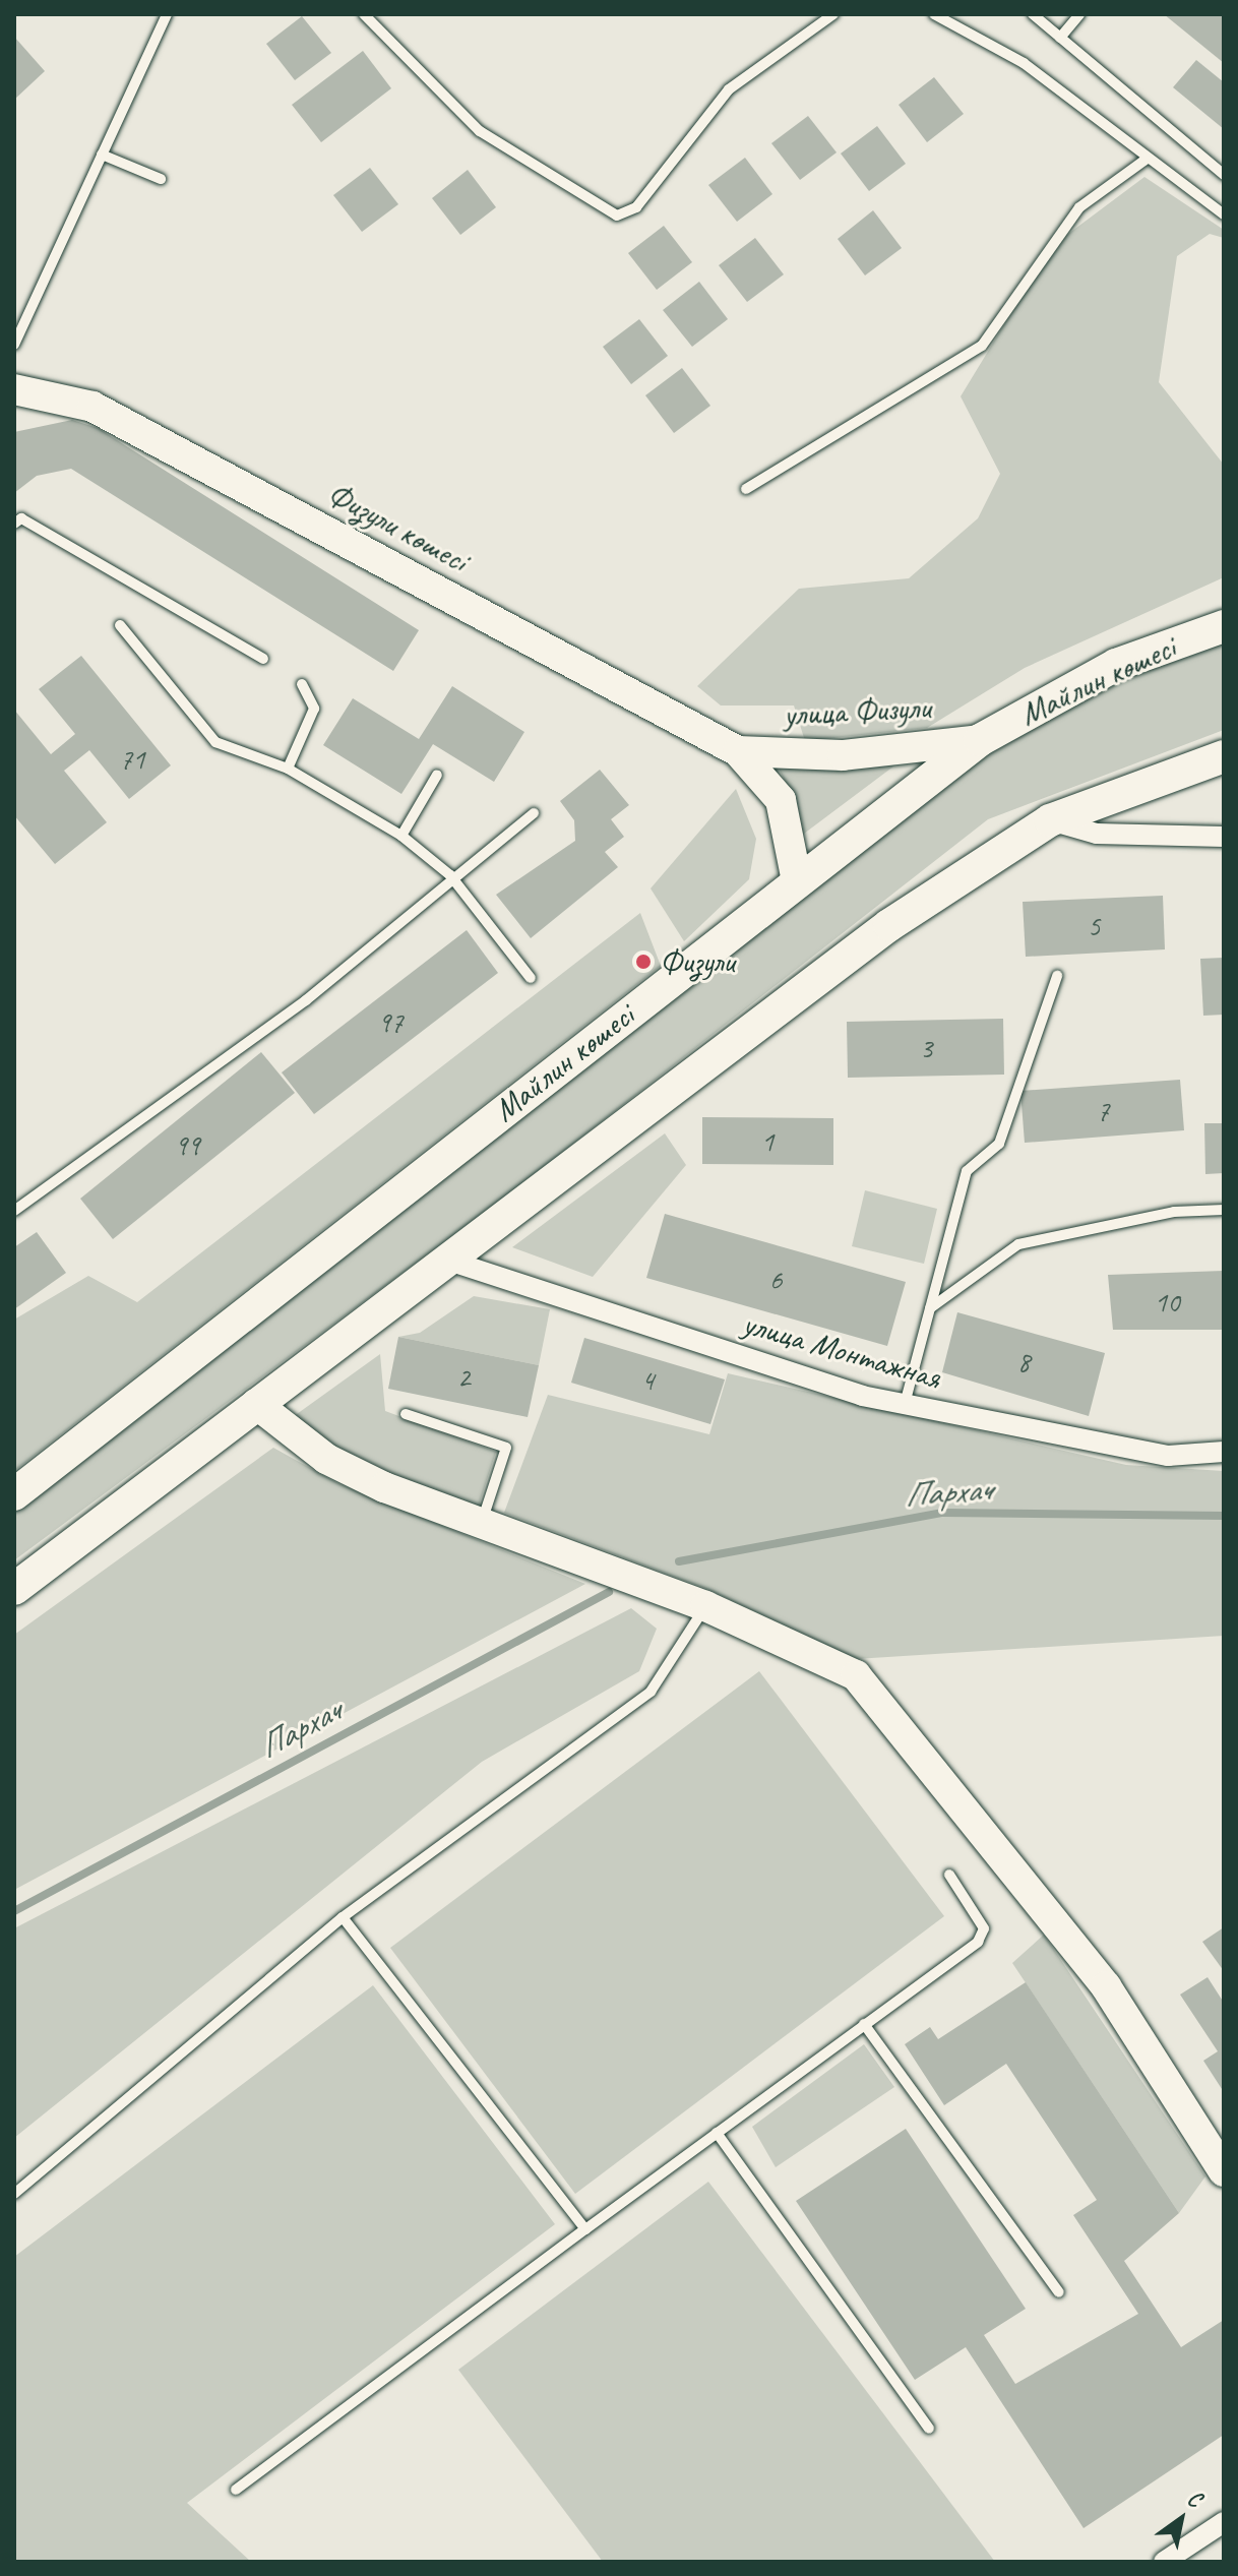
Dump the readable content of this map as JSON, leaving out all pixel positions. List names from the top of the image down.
{
  "streets": {
    "main road": ["Майлин көшесі"],
    "street": ["Физули көшесі", "улица Физули", "улица Монтажная"]
  },
  "crossings": [
    ["Физули көшесі", "улица Физули"],
    ["Майлин көшесі", "улица Физули"]
  ],
  "water": ["Пархач"],
  "places": ["Физули"],
  "house_numbers": [
    "71",
    "5",
    "97",
    "3",
    "7",
    "1",
    "99",
    "6",
    "10",
    "8",
    "2",
    "4"
  ],
  "north": "top right"
}
